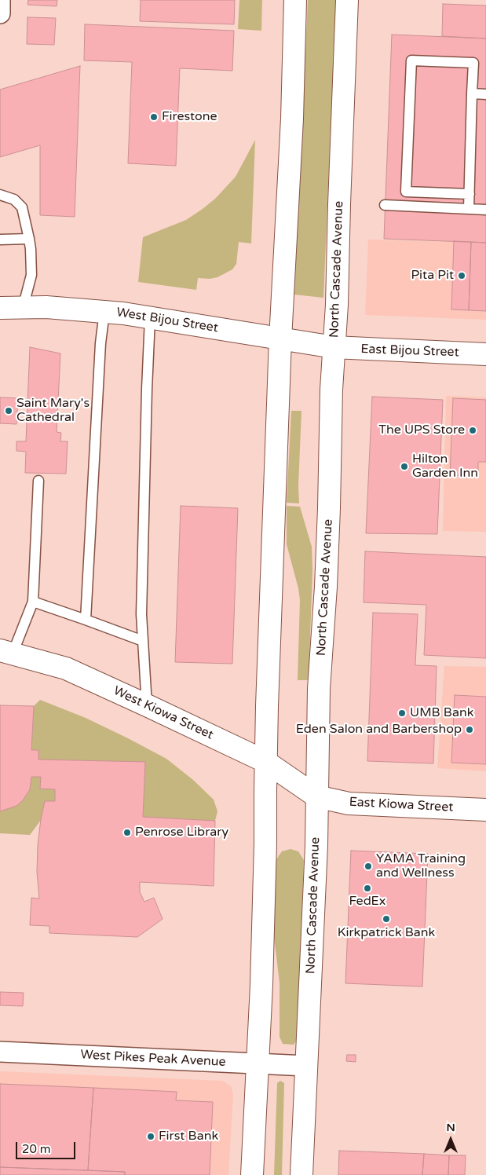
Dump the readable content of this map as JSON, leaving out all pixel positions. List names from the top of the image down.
{
  "streets": {
    "main road": [
      "North Cascade Avenue",
      "West Bijou Street",
      "East Bijou Street",
      "West Kiowa Street",
      "East Kiowa Street"
    ],
    "street": ["West Pikes Peak Avenue"]
  },
  "crossings": [
    ["North Cascade Avenue", "West Bijou Street"],
    ["North Cascade Avenue", "East Bijou Street"],
    ["North Cascade Avenue", "West Kiowa Street"],
    ["North Cascade Avenue", "East Kiowa Street"],
    ["North Cascade Avenue", "West Pikes Peak Avenue"],
    ["West Bijou Street", "East Bijou Street"],
    ["West Kiowa Street", "East Kiowa Street"]
  ],
  "places": [
    "Firestone",
    "Pita Pit",
    "Saint Mary's Cathedral",
    "The UPS Store",
    "Hilton Garden Inn",
    "UMB Bank",
    "Eden Salon and Barbershop",
    "Penrose Library",
    "YAMA Training and Wellness",
    "FedEx",
    "Kirkpatrick Bank",
    "First Bank"
  ],
  "scale_bar": "20 m",
  "north": "top"
}
